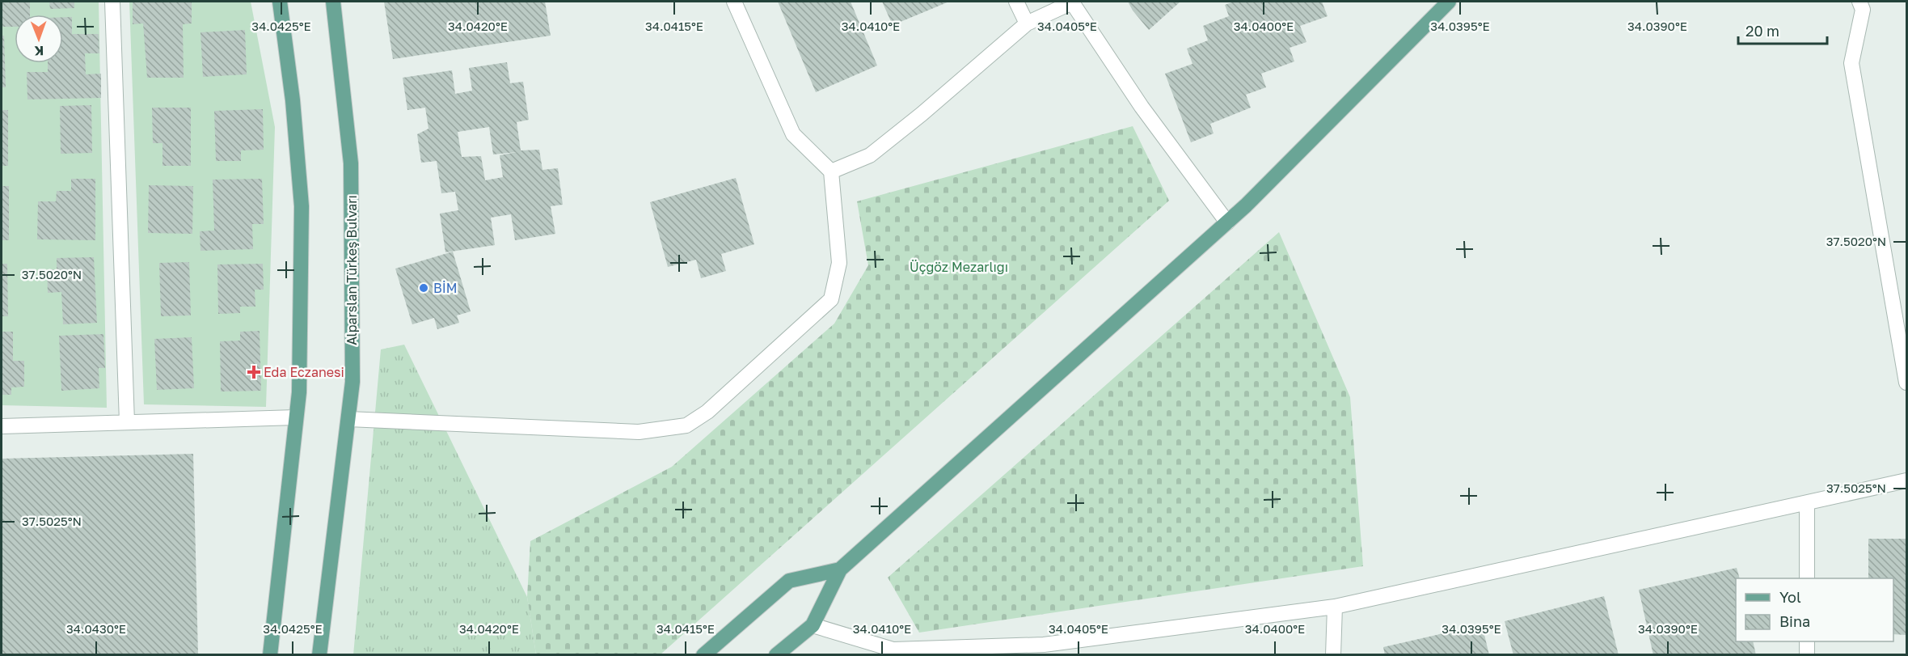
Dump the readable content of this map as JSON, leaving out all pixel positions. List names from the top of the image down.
{
  "streets": {
    "main road": ["Alparslan Türkeş Bulvarı"]
  },
  "parks": ["Üçgöz Mezarlığı"],
  "places": {
    "other": ["BİM"],
    "health": ["Eda Eczanesi"]
  },
  "legend": ["Yol", "Bina"],
  "scale_bar": "20 m",
  "north": "bottom",
  "coordinates": [
    "34.0425°E",
    "34.0420°E",
    "34.0415°E",
    "34.0410°E",
    "34.0405°E",
    "34.0400°E",
    "34.0395°E",
    "34.0390°E",
    "37.5020°N",
    "37.5025°N",
    "34.0430°E"
  ]
}
